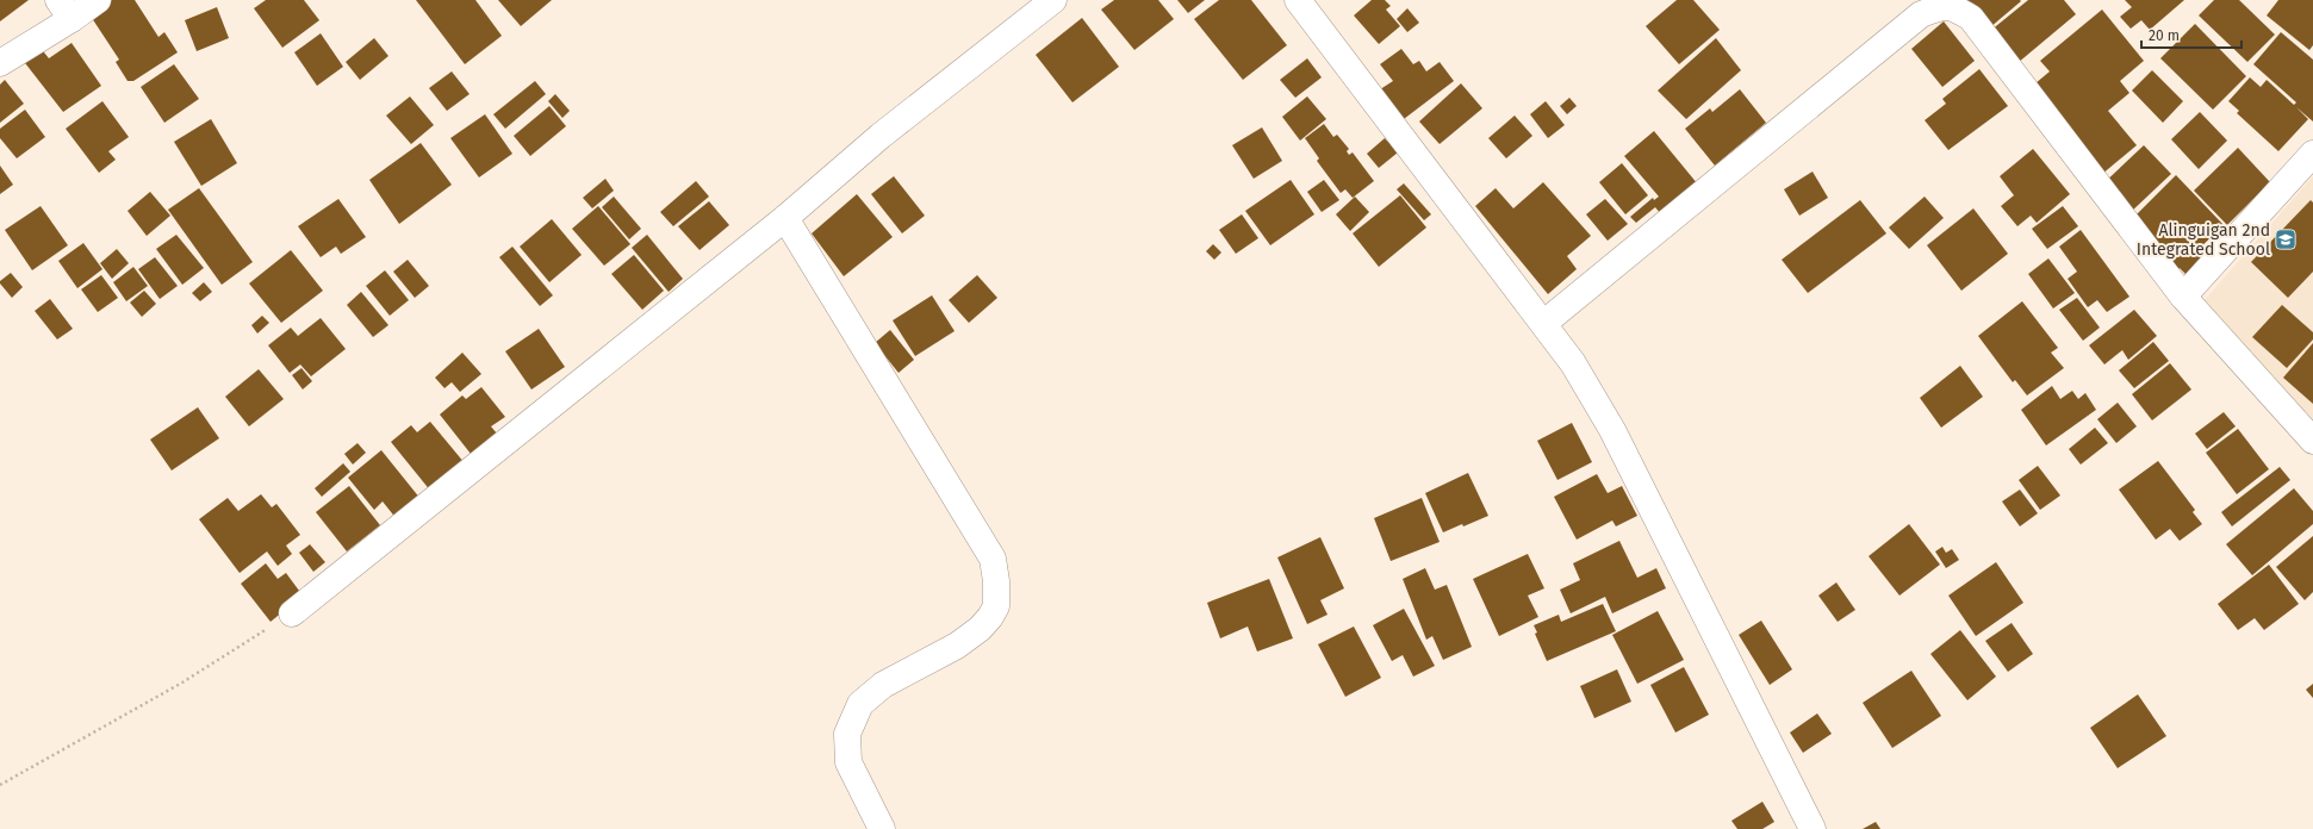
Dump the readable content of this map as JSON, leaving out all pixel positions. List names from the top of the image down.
{
  "places": {
    "school or university": ["Alinguigan 2nd Integrated School"]
  },
  "scale_bar": "20 m"
}
